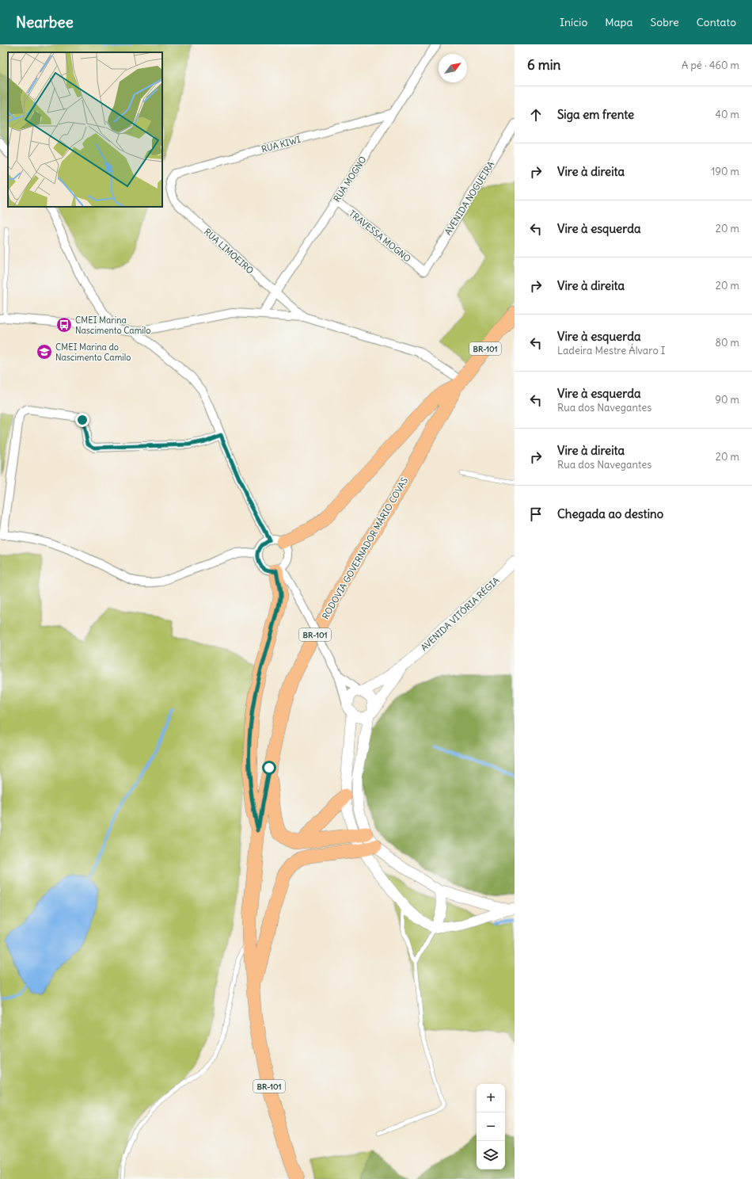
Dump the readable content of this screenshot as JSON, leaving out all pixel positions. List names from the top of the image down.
{
  "streets": {
    "main road": ["BR-101", "RODOVIA GOVERNADOR MÁRIO COVAS"],
    "street": [
      "RUA KIWI",
      "RUA MOGNO",
      "AVENIDA NOGUEIRA",
      "TRAVESSA MOGNO",
      "RUA LIMOEIRO",
      "AVENIDA VITÓRIA RÉGIA"
    ]
  },
  "crossings": [
    ["RUA KIWI", "RUA MOGNO"],
    ["RUA KIWI", "RUA LIMOEIRO"],
    ["RUA MOGNO", "TRAVESSA MOGNO"],
    ["RUA MOGNO", "RUA LIMOEIRO"],
    ["AVENIDA NOGUEIRA", "TRAVESSA MOGNO"]
  ],
  "places": {
    "bus stop": ["CMEI Marina Nascimento Camilo"],
    "school or university": ["CMEI Marina do Nascimento Camilo"]
  },
  "north": "top right",
  "page": {
    "header": "Nearbee",
    "nav": [
      "Início",
      "Mapa",
      "Sobre",
      "Contato"
    ],
    "heading": ["6 min", "A pé · 460 m"],
    "list": [
      ["Siga em frente", "40 m"],
      ["Vire à direita", "190 m"],
      ["Vire à esquerda", "20 m"],
      ["Vire à direita", "20 m"],
      ["Vire à esquerda", "Ladeira Mestre Álvaro I", "80 m"],
      ["Vire à esquerda", "Rua dos Navegantes", "90 m"],
      ["Vire à direita", "Rua dos Navegantes", "20 m"],
      "Chegada ao destino"
    ],
    "map_buttons": ["+", "−"]
  }
}
